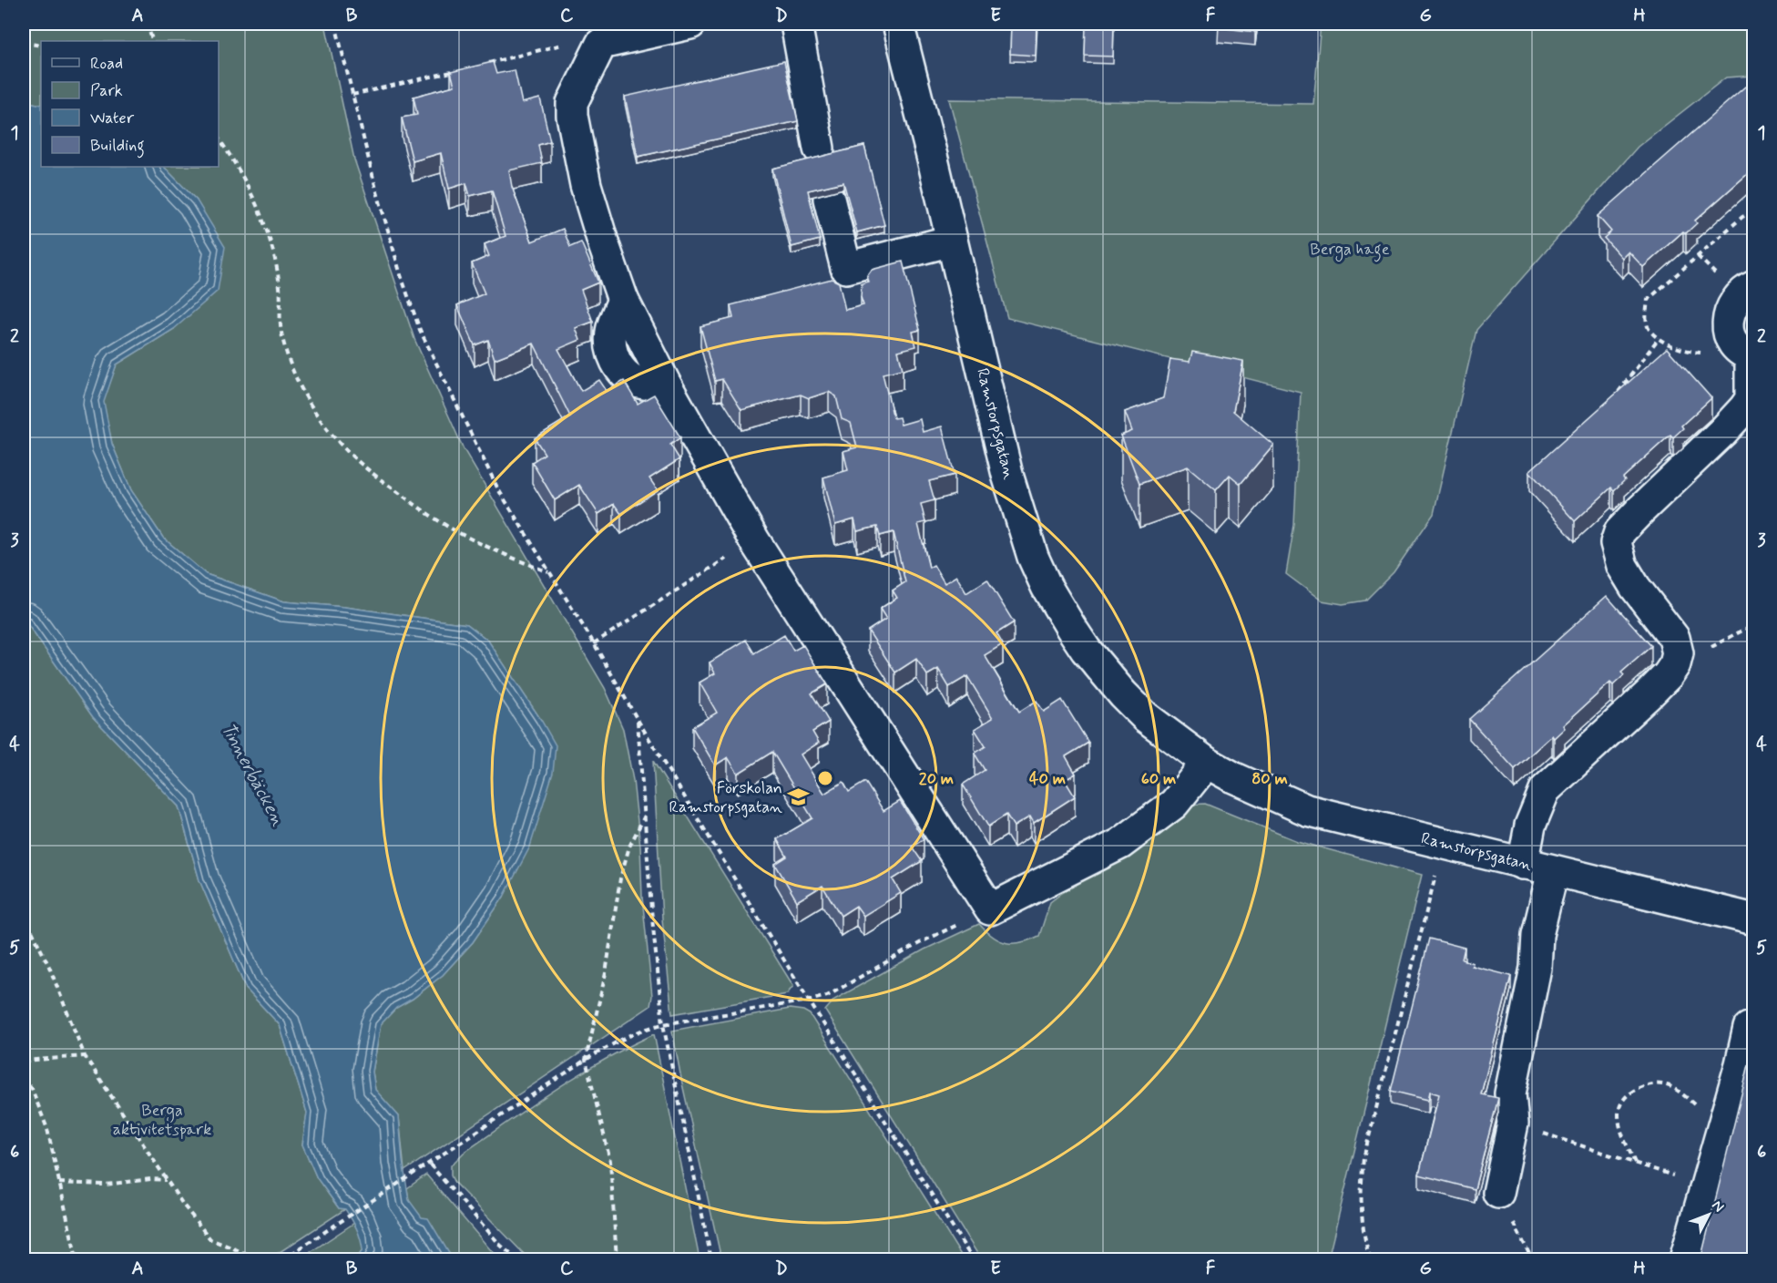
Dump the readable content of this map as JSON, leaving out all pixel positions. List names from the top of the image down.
{
  "streets": {
    "street": ["Ramstorpsgatan"]
  },
  "water": ["Tinnerbäcken"],
  "parks": ["Berga hage", "Berga aktivitetspark"],
  "places": {
    "school or university": ["Förskolan Ramstorpsgatan"]
  },
  "legend": [
    "Road",
    "Park",
    "Water",
    "Building"
  ],
  "north": "top right",
  "grid": {
    "columns": [
      "A",
      "B",
      "C",
      "D",
      "E",
      "F",
      "G",
      "H"
    ],
    "rows": [
      "1",
      "2",
      "3",
      "4",
      "5",
      "6"
    ]
  },
  "rings": [
    "20 m",
    "40 m",
    "60 m",
    "80 m"
  ]
}
